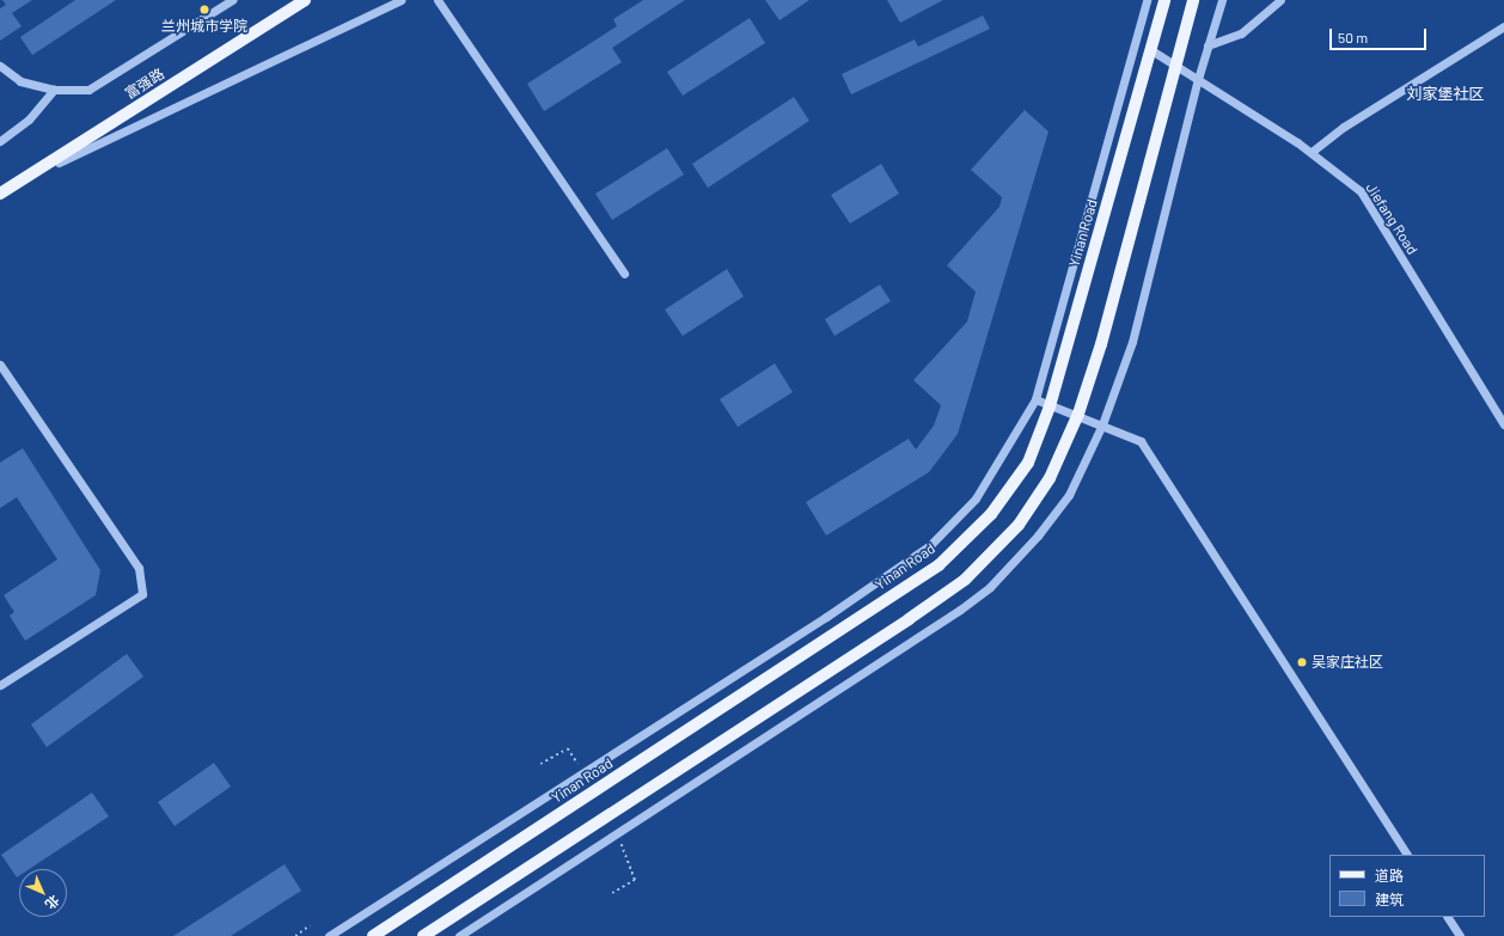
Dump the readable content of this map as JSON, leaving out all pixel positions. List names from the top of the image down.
{
  "streets": {
    "main road": ["富强路", "Yinan Road"],
    "street": ["Jiefang Road"]
  },
  "crossings": [
    ["Jiefang Road", "Yinan Road"]
  ],
  "districts": ["刘家堡社区"],
  "places": ["兰州城市学院", "吴家庄社区"],
  "legend": ["道路", "建筑"],
  "scale_bar": "50 m",
  "north": "bottom right"
}
